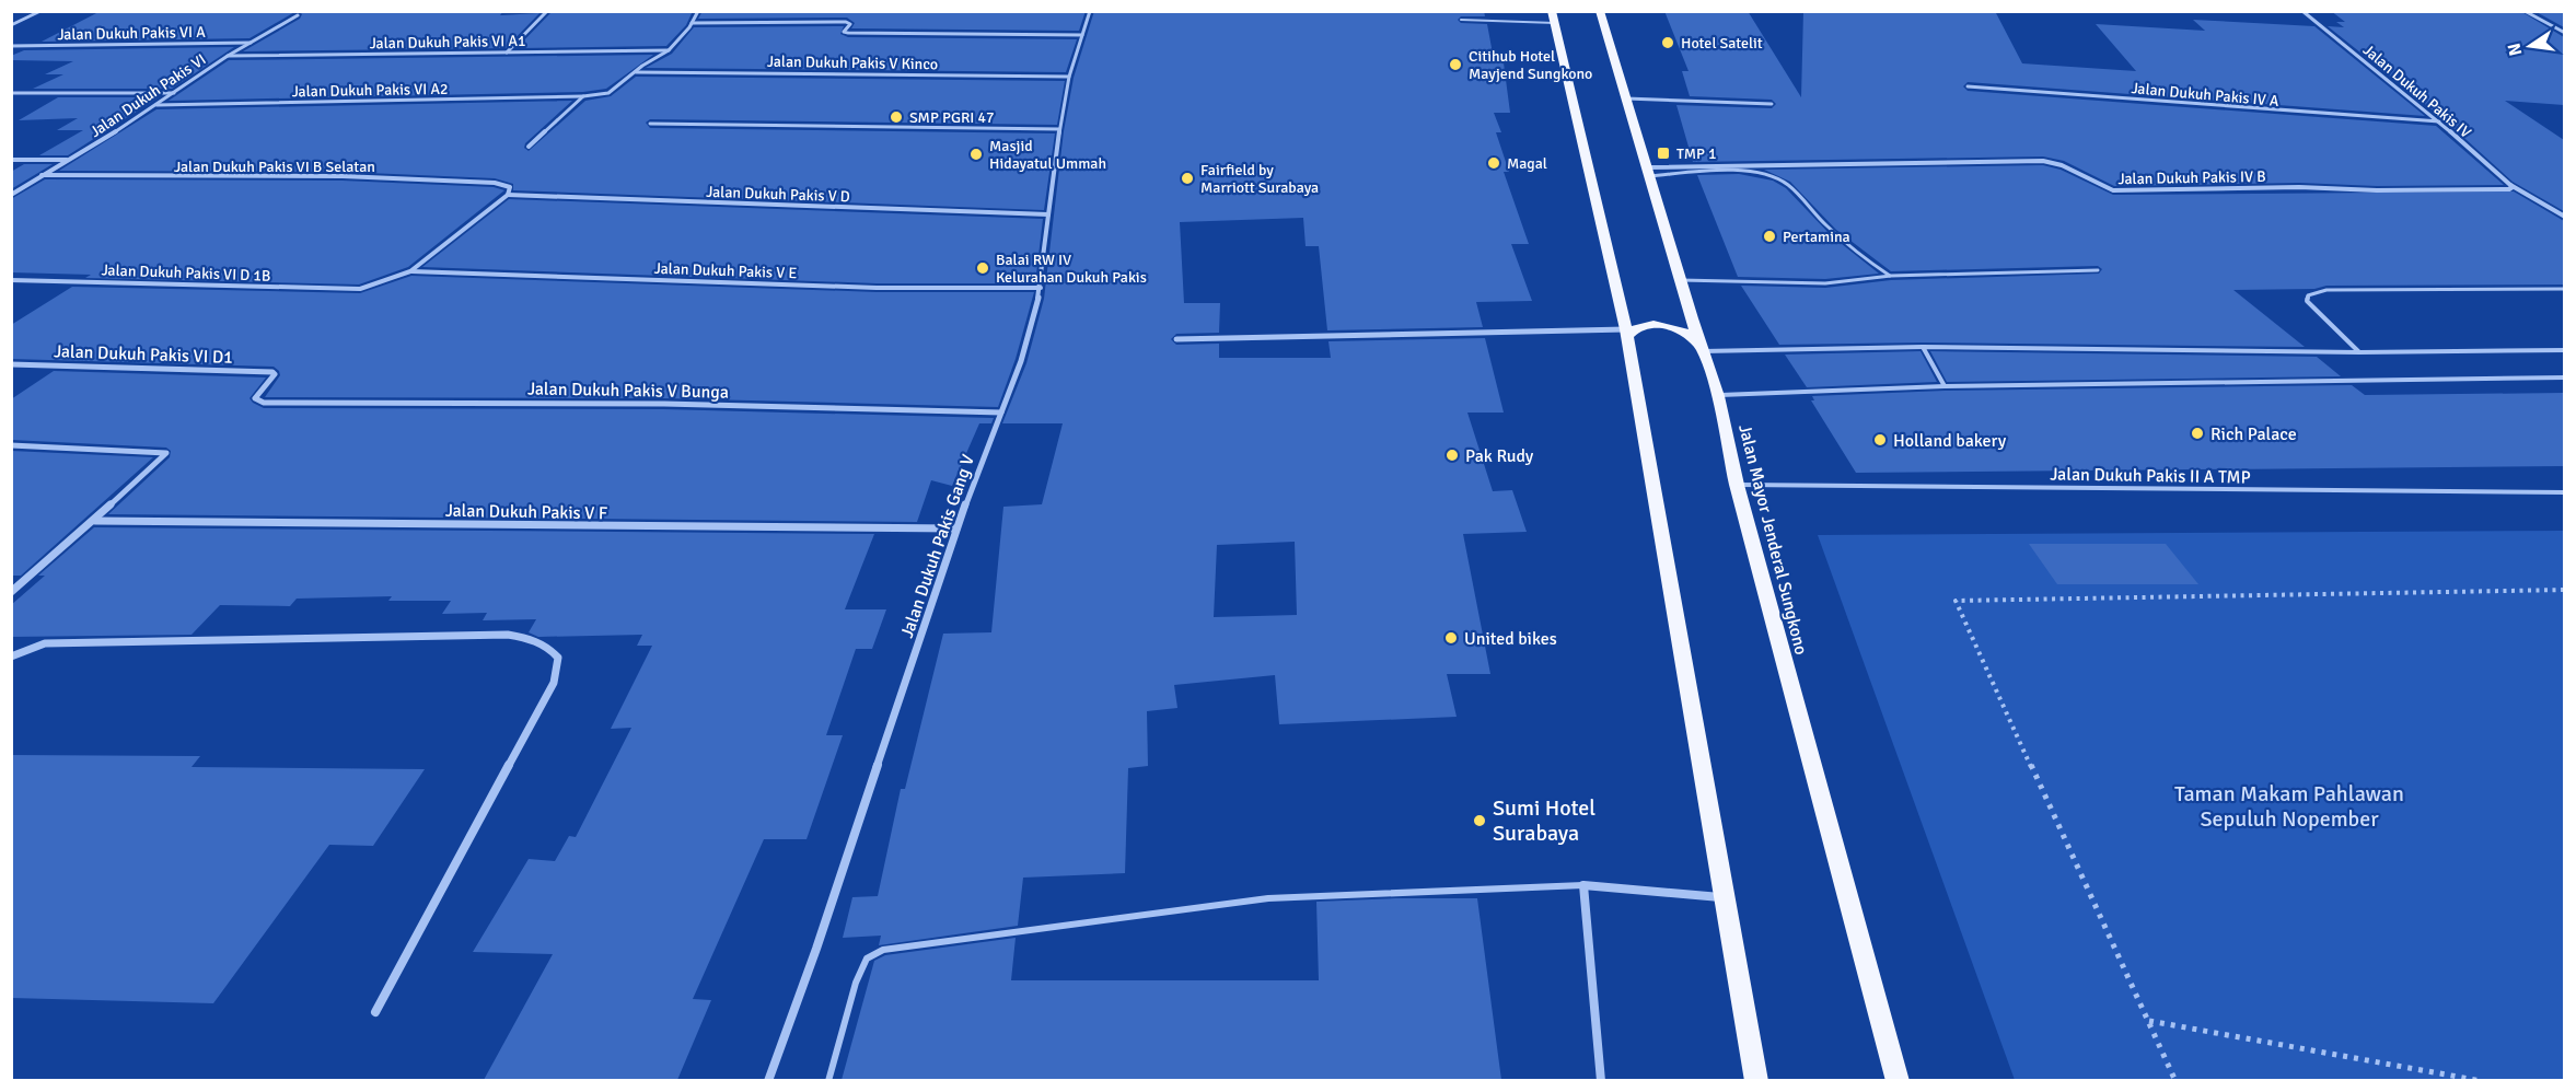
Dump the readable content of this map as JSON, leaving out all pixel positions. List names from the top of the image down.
{
  "streets": {
    "main road": ["Jalan Mayor Jenderal Sungkono"],
    "street": [
      "Jalan Dukuh Pakis VI A",
      "Jalan Dukuh Pakis VI A1",
      "Jalan Dukuh Pakis V Kinco",
      "Jalan Dukuh Pakis VI A2",
      "Jalan Dukuh Pakis IV",
      "Jalan Dukuh Pakis IV A",
      "Jalan Dukuh Pakis VI",
      "Jalan Dukuh Pakis VI B Selatan",
      "Jalan Dukuh Pakis IV B",
      "Jalan Dukuh Pakis V D",
      "Jalan Dukuh Pakis V E",
      "Jalan Dukuh Pakis VI D 1B",
      "Jalan Dukuh Pakis VI D1",
      "Jalan Dukuh Pakis V Bunga",
      "Jalan Dukuh Pakis V F",
      "Jalan Dukuh Pakis Gang V"
    ],
    "lane": ["Jalan Dukuh Pakis II A TMP"]
  },
  "crossings": [
    ["Jalan Dukuh Pakis VI A", "Jalan Dukuh Pakis VI"],
    ["Jalan Dukuh Pakis VI A1", "Jalan Dukuh Pakis VI A2"],
    ["Jalan Dukuh Pakis VI A1", "Jalan Dukuh Pakis VI"],
    ["Jalan Dukuh Pakis V Kinco", "Jalan Dukuh Pakis VI A2"],
    ["Jalan Dukuh Pakis V Kinco", "Jalan Dukuh Pakis Gang V"],
    ["Jalan Dukuh Pakis VI A2", "Jalan Dukuh Pakis VI"],
    ["Jalan Dukuh Pakis IV", "Jalan Dukuh Pakis IV A"],
    ["Jalan Dukuh Pakis IV", "Jalan Dukuh Pakis IV B"],
    ["Jalan Dukuh Pakis VI", "Jalan Dukuh Pakis VI B Selatan"],
    ["Jalan Dukuh Pakis VI B Selatan", "Jalan Dukuh Pakis V D"],
    ["Jalan Dukuh Pakis IV B", "Jalan Mayor Jenderal Sungkono"],
    ["Jalan Dukuh Pakis V D", "Jalan Dukuh Pakis Gang V"],
    ["Jalan Dukuh Pakis V E", "Jalan Dukuh Pakis VI D 1B"],
    ["Jalan Dukuh Pakis V E", "Jalan Dukuh Pakis Gang V"],
    ["Jalan Dukuh Pakis VI D1", "Jalan Dukuh Pakis V Bunga"],
    ["Jalan Dukuh Pakis V Bunga", "Jalan Dukuh Pakis Gang V"],
    ["Jalan Dukuh Pakis II A TMP", "Jalan Mayor Jenderal Sungkono"],
    ["Jalan Dukuh Pakis V F", "Jalan Dukuh Pakis Gang V"]
  ],
  "parks": ["Taman Makam Pahlawan Sepuluh Nopember"],
  "places": {
    "other": [
      "Hotel Satelit",
      "Citihub Hotel Mayjend Sungkono",
      "SMP PGRI 47",
      "Masjid Hidayatul Ummah",
      "Magal",
      "Fairfield by Marriott Surabaya",
      "Pertamina",
      "Balai RW IV Kelurahan Dukuh Pakis",
      "Rich Palace",
      "Holland bakery",
      "Pak Rudy",
      "United bikes",
      "Sumi Hotel Surabaya"
    ],
    "transit": ["TMP 1"]
  },
  "north": "left"
}
